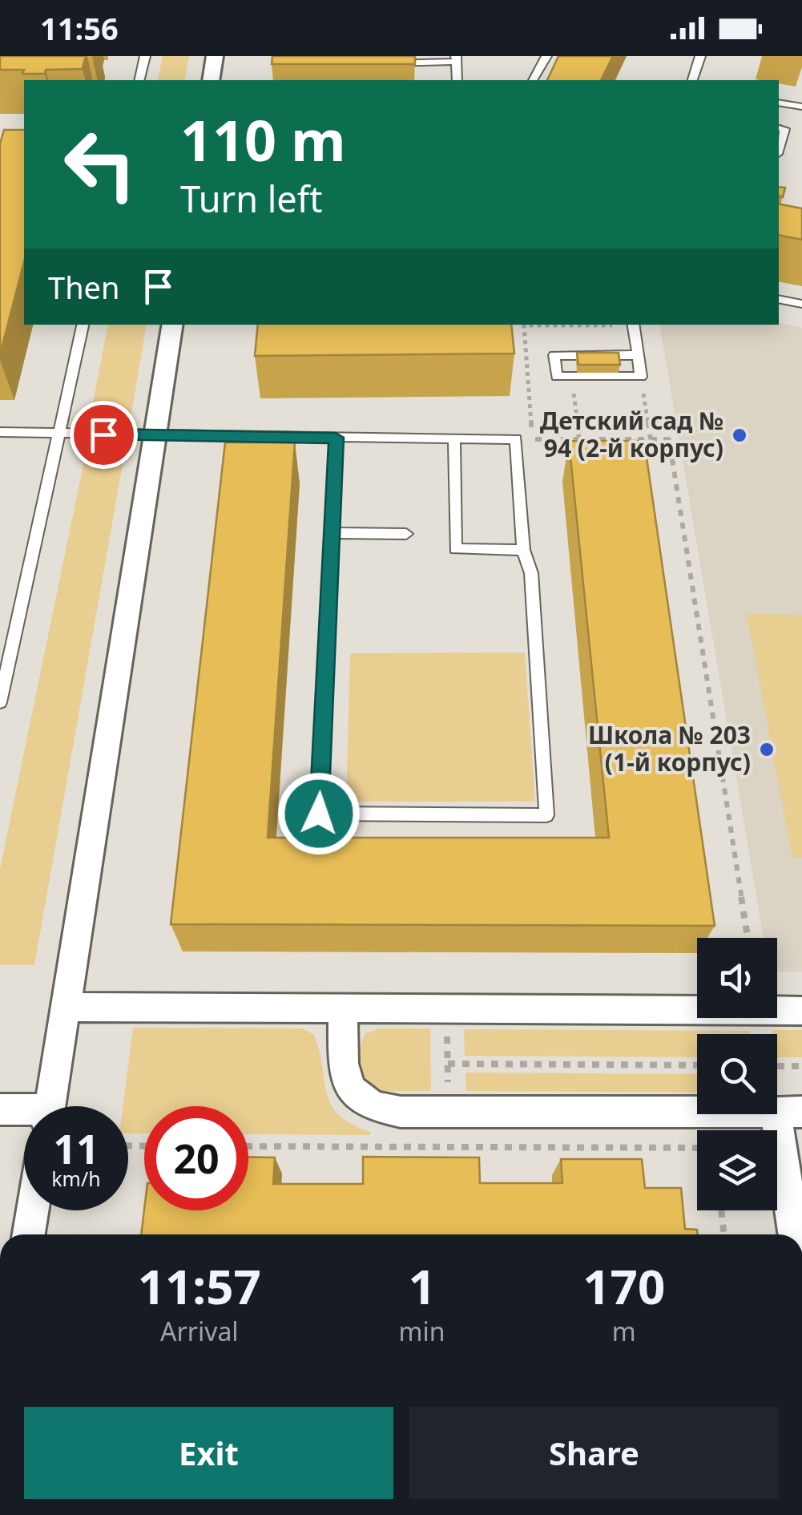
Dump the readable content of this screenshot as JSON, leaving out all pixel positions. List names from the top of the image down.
{
  "places": ["Детский сад № 94 (2-й корпус)", "Школа № 203 (1-й корпус)"],
  "page": {
    "status": "11:56",
    "turn": ["110 m", "Turn left"],
    "then": "Then",
    "speed": "11 km/h",
    "limit": "20",
    "eta": [
      "11:57",
      "Arrival",
      "1",
      "min",
      "170",
      "m"
    ],
    "buttons": ["Exit", "Share"]
  }
}
